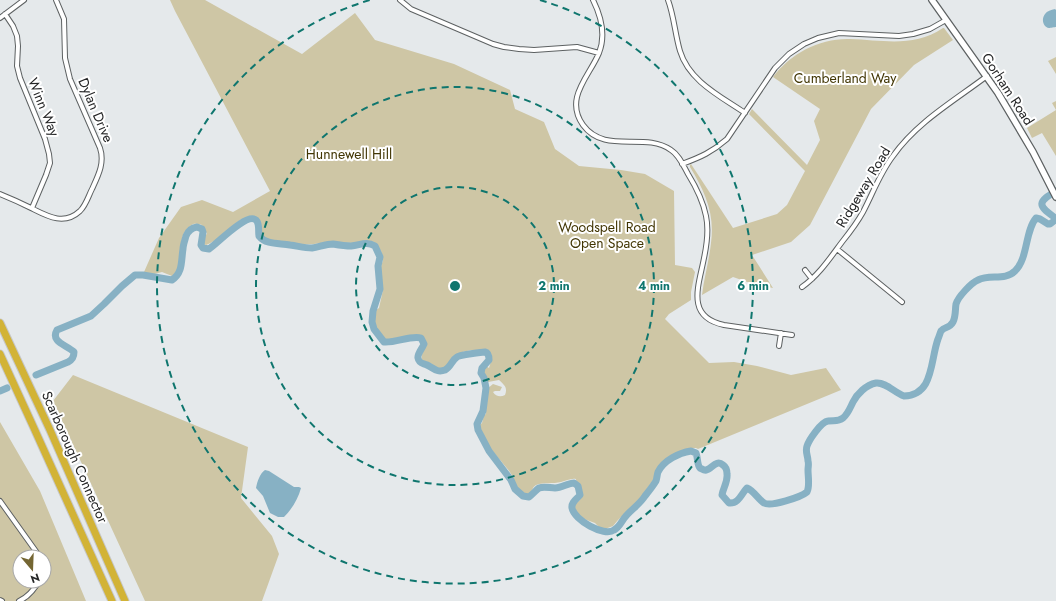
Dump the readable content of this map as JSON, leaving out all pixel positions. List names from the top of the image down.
{
  "streets": {
    "highway": ["Scarborough Connector"],
    "main road": ["Gorham Road"],
    "street": ["Winn Way", "Dylan Drive", "Ridgeway Road"]
  },
  "crossings": [
    ["Gorham Road", "Ridgeway Road"],
    ["Winn Way", "Dylan Drive"]
  ],
  "parks": ["Cumberland Way", "Hunnewell Hill", "Woodspell Road Open Space"],
  "north": "bottom",
  "rings": ["2 min", "4 min", "6 min"]
}
